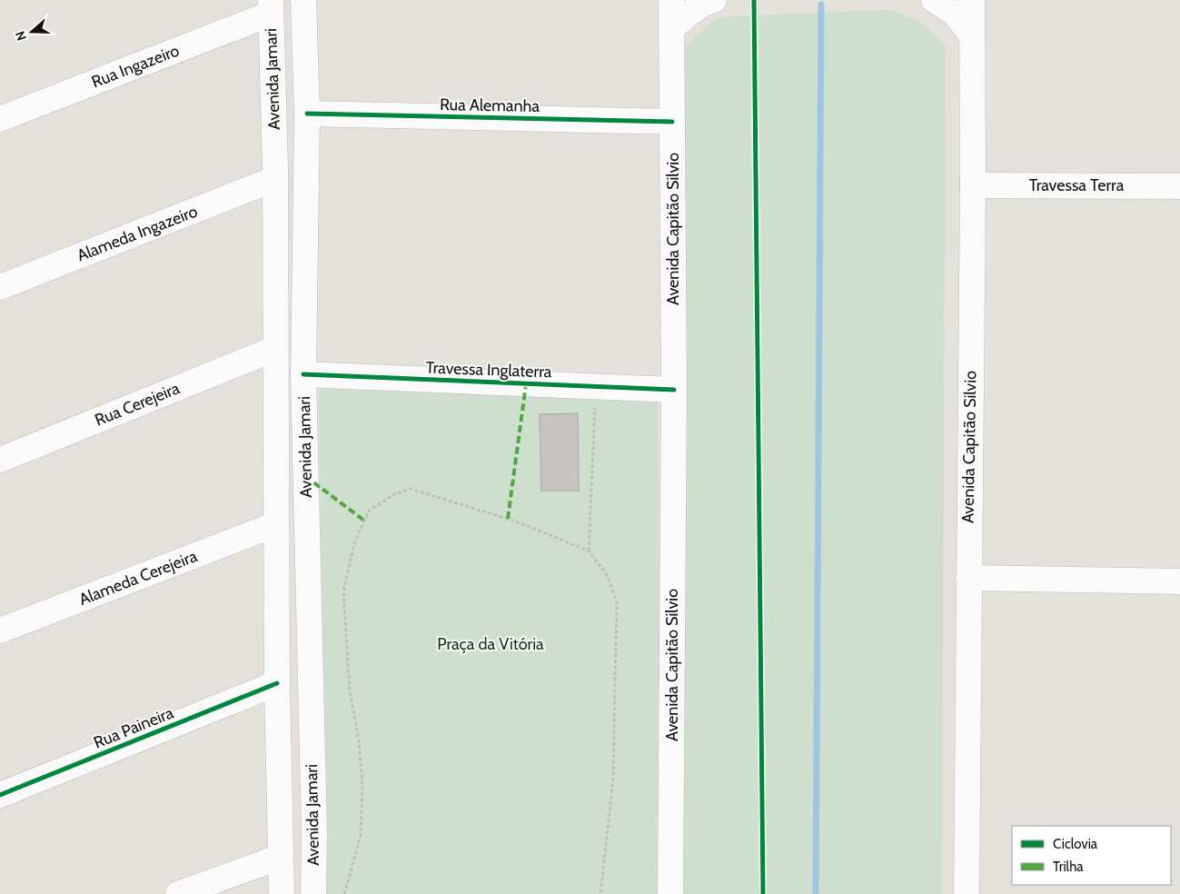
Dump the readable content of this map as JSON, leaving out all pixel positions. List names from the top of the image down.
{
  "streets": {
    "main road": [
      "Rua Ingazeiro",
      "Avenida Jamari",
      "Rua Alemanha",
      "Travessa Terra",
      "Avenida Capitão Silvio",
      "Alameda Ingazeiro",
      "Travessa Inglaterra",
      "Rua Cerejeira",
      "Alameda Cerejeira",
      "Rua Paineira"
    ]
  },
  "crossings": [
    ["Rua Ingazeiro", "Avenida Jamari"],
    ["Avenida Jamari", "Rua Alemanha"],
    ["Avenida Jamari", "Alameda Ingazeiro"],
    ["Avenida Jamari", "Travessa Inglaterra"],
    ["Avenida Jamari", "Rua Cerejeira"],
    ["Avenida Jamari", "Alameda Cerejeira"],
    ["Avenida Jamari", "Rua Paineira"],
    ["Rua Alemanha", "Avenida Capitão Silvio"],
    ["Travessa Terra", "Avenida Capitão Silvio"],
    ["Avenida Capitão Silvio", "Travessa Inglaterra"]
  ],
  "parks": ["Praça da Vitória"],
  "legend": ["Ciclovia", "Trilha"],
  "north": "left"
}
